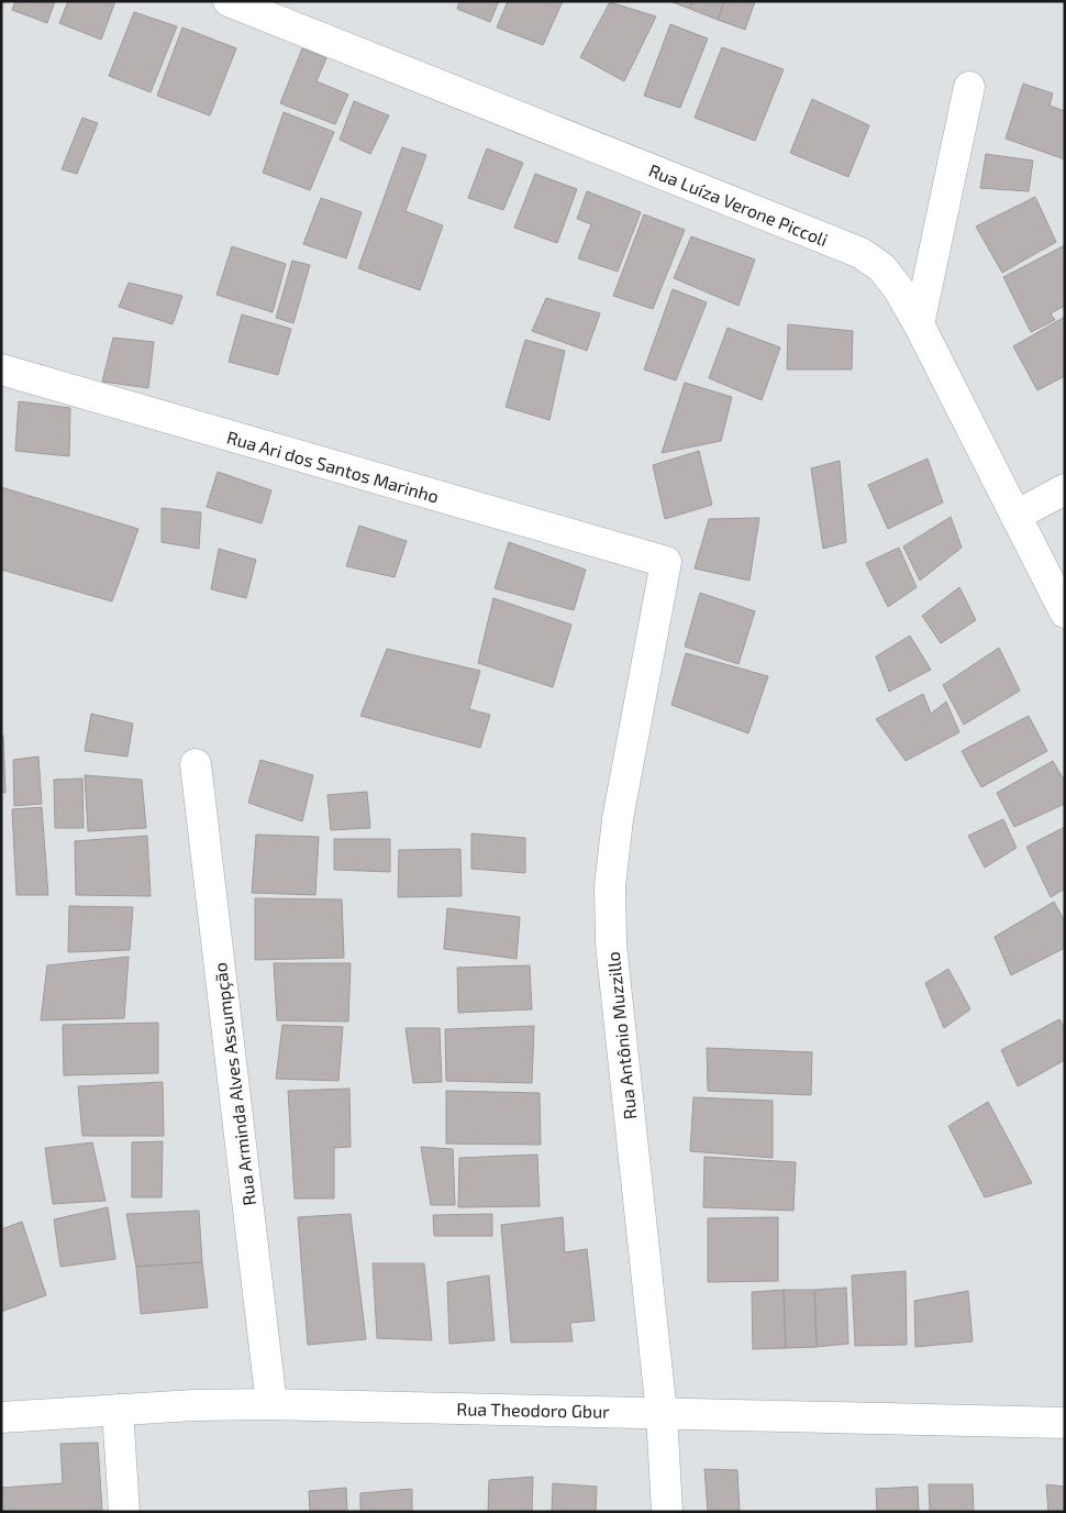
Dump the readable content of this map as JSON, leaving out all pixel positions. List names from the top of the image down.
{
  "streets": {
    "street": [
      "Rua Luíza Verone Piccoli",
      "Rua Ari dos Santos Marinho",
      "Rua Antônio Muzzillo",
      "Rua Arminda Alves Assumpção",
      "Rua Theodoro Gbur"
    ]
  },
  "crossings": [
    ["Rua Ari dos Santos Marinho", "Rua Antônio Muzzillo"],
    ["Rua Antônio Muzzillo", "Rua Theodoro Gbur"],
    ["Rua Arminda Alves Assumpção", "Rua Theodoro Gbur"]
  ]
}
